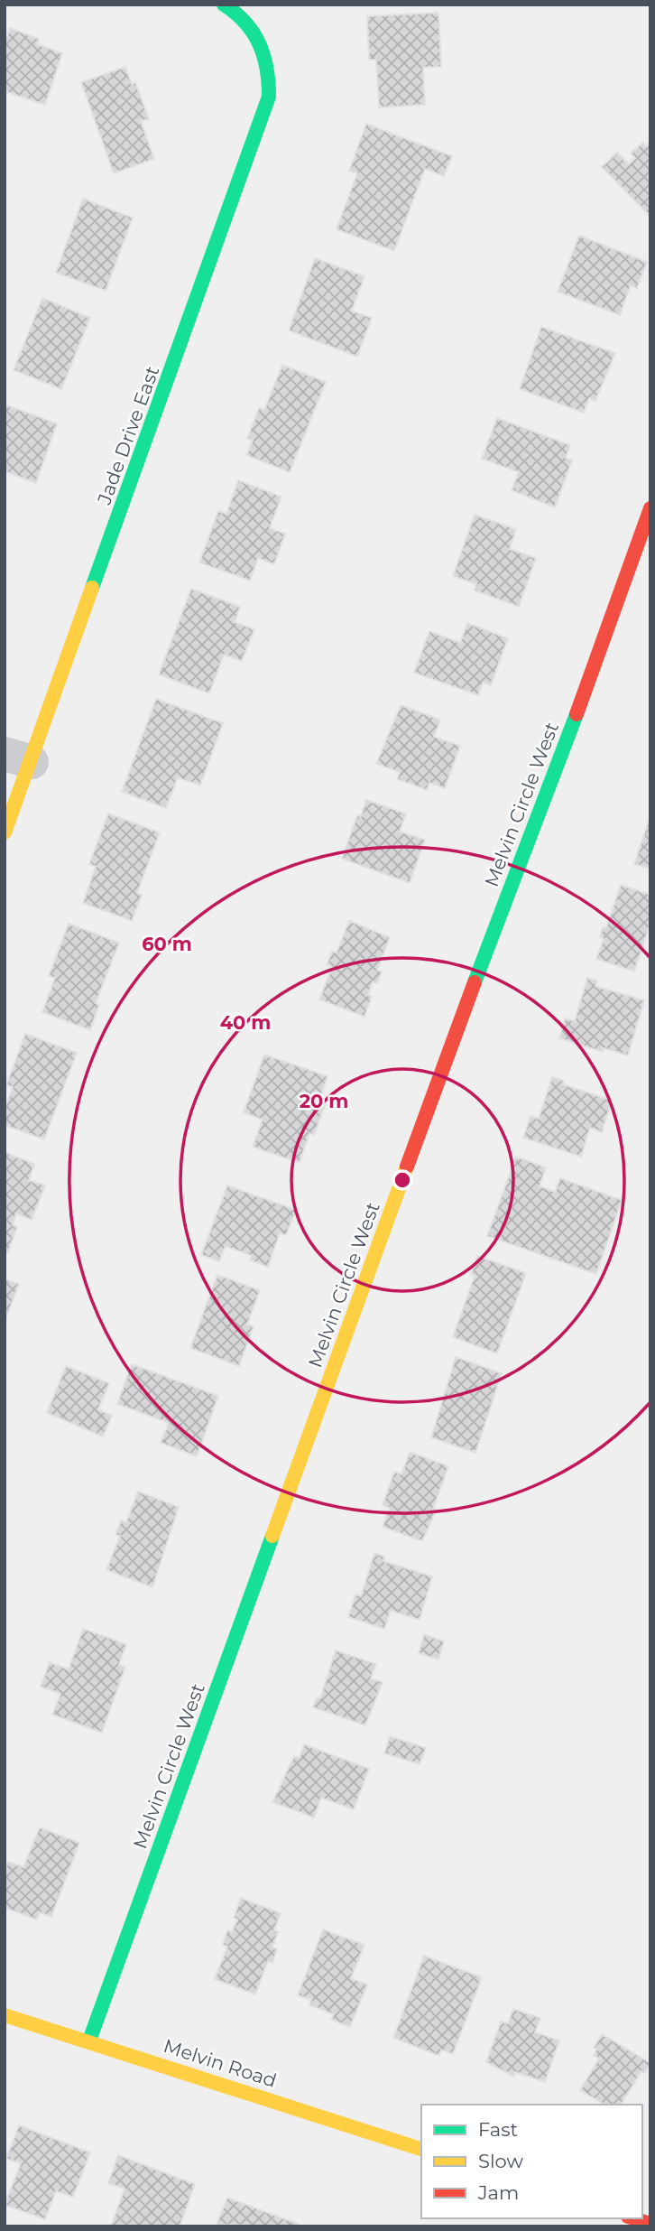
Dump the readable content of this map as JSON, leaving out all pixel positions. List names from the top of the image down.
{
  "streets": {
    "street": ["Jade Drive East", "Melvin Circle West", "Melvin Road"]
  },
  "crossings": [
    ["Melvin Circle West", "Melvin Road"]
  ],
  "legend": ["Fast", "Slow", "Jam"],
  "rings": ["60 m", "40 m", "20 m"]
}
